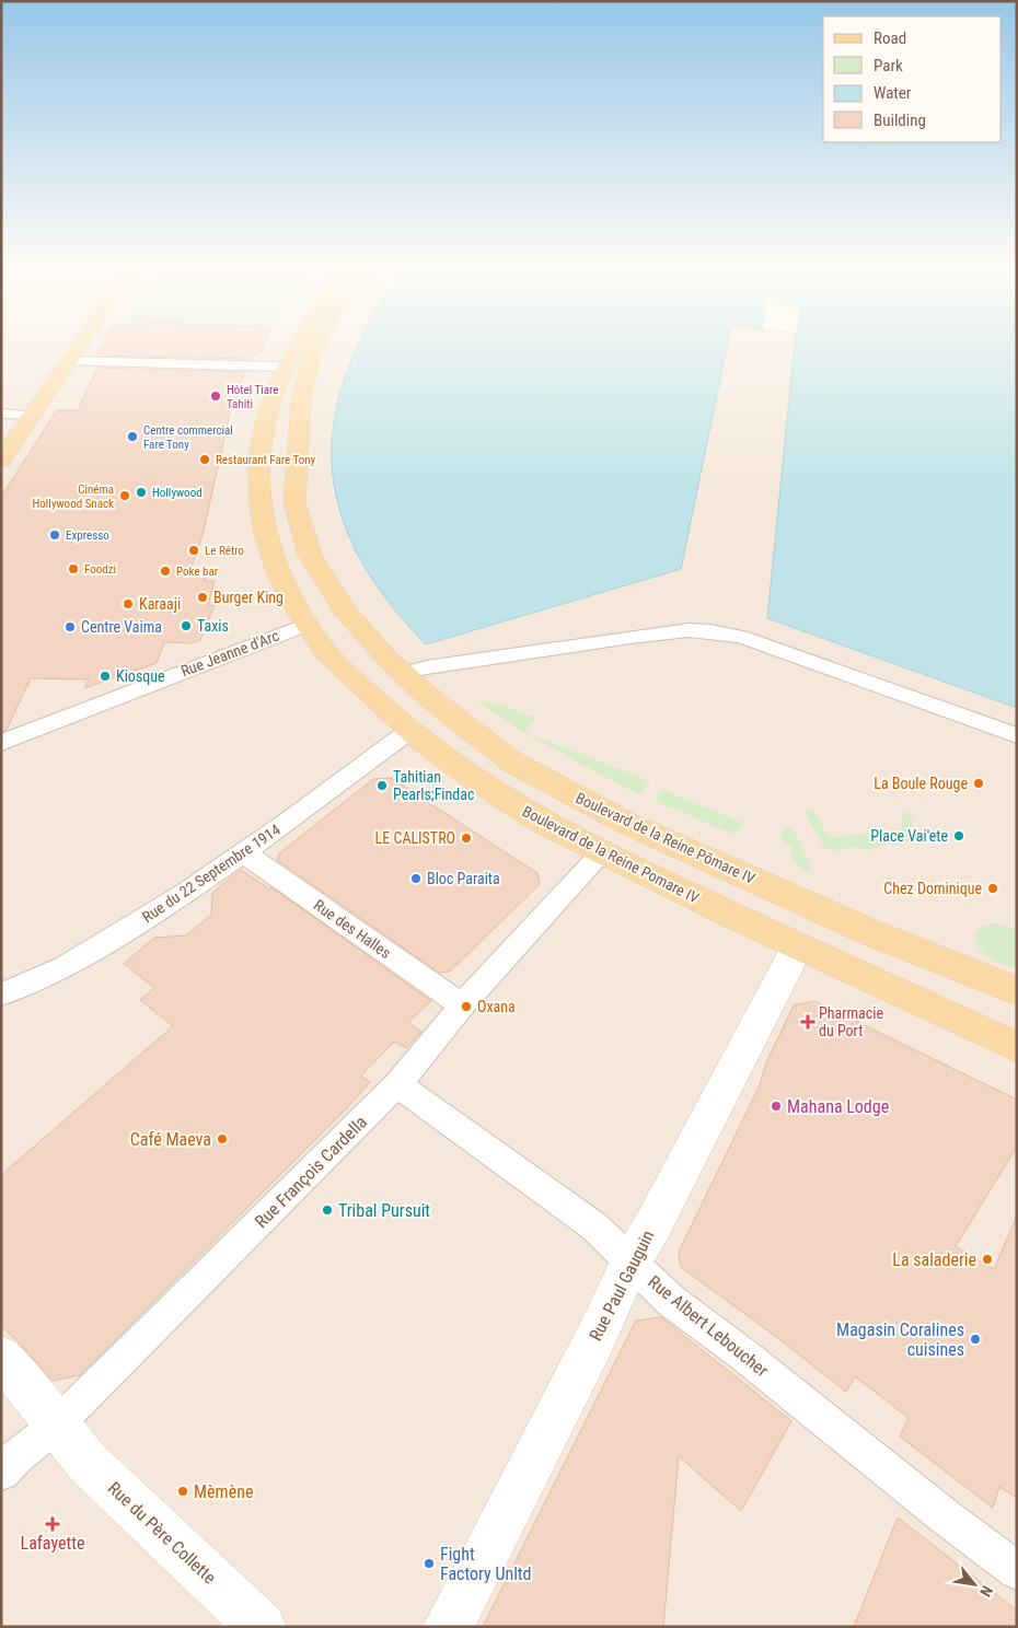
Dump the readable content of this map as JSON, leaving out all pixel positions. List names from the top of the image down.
{
  "streets": {
    "main road": ["Boulevard de la Reine Pōmare IV", "Boulevard de la Reine Pomare IV"],
    "street": [
      "Rue Jeanne d'Arc",
      "Rue du 22 Septembre 1914",
      "Rue des Halles",
      "Rue François Cardella",
      "Rue Paul Gauguin",
      "Rue Albert Leboucher",
      "Rue du Père Collette"
    ]
  },
  "crossings": [
    ["Rue Jeanne d'Arc", "Boulevard de la Reine Pomare IV"],
    ["Boulevard de la Reine Pomare IV", "Rue du 22 Septembre 1914"],
    ["Boulevard de la Reine Pomare IV", "Rue François Cardella"],
    ["Boulevard de la Reine Pomare IV", "Rue Paul Gauguin"],
    ["Rue du 22 Septembre 1914", "Rue des Halles"],
    ["Rue des Halles", "Rue François Cardella"],
    ["Rue François Cardella", "Rue Albert Leboucher"],
    ["Rue François Cardella", "Rue du Père Collette"],
    ["Rue Paul Gauguin", "Rue Albert Leboucher"]
  ],
  "places": {
    "other": [
      "Hôtel Tiare Tahiti",
      "Centre commercial Fare Tony",
      "Restaurant Fare Tony",
      "Hollywood",
      "Cinéma Hollywood Snack",
      "Expresso",
      "Le Rétro",
      "Foodzi",
      "Poke bar",
      "Burger King",
      "Karaaji",
      "Taxis",
      "Centre Vaima",
      "Kiosque",
      "La Boule Rouge",
      "Tahitian Pearls;Findac",
      "Place Vai'ete",
      "LE CALISTRO",
      "Bloc Paraita",
      "Chez Dominique",
      "Oxana",
      "Mahana Lodge",
      "Café Maeva",
      "Tribal Pursuit",
      "La saladerie",
      "Magasin Coralines cuisines",
      "Mèmène",
      "Fight Factory Unltd"
    ],
    "health": ["Pharmacie du Port", "Lafayette"]
  },
  "legend": [
    "Road",
    "Park",
    "Water",
    "Building"
  ],
  "north": "bottom right"
}
